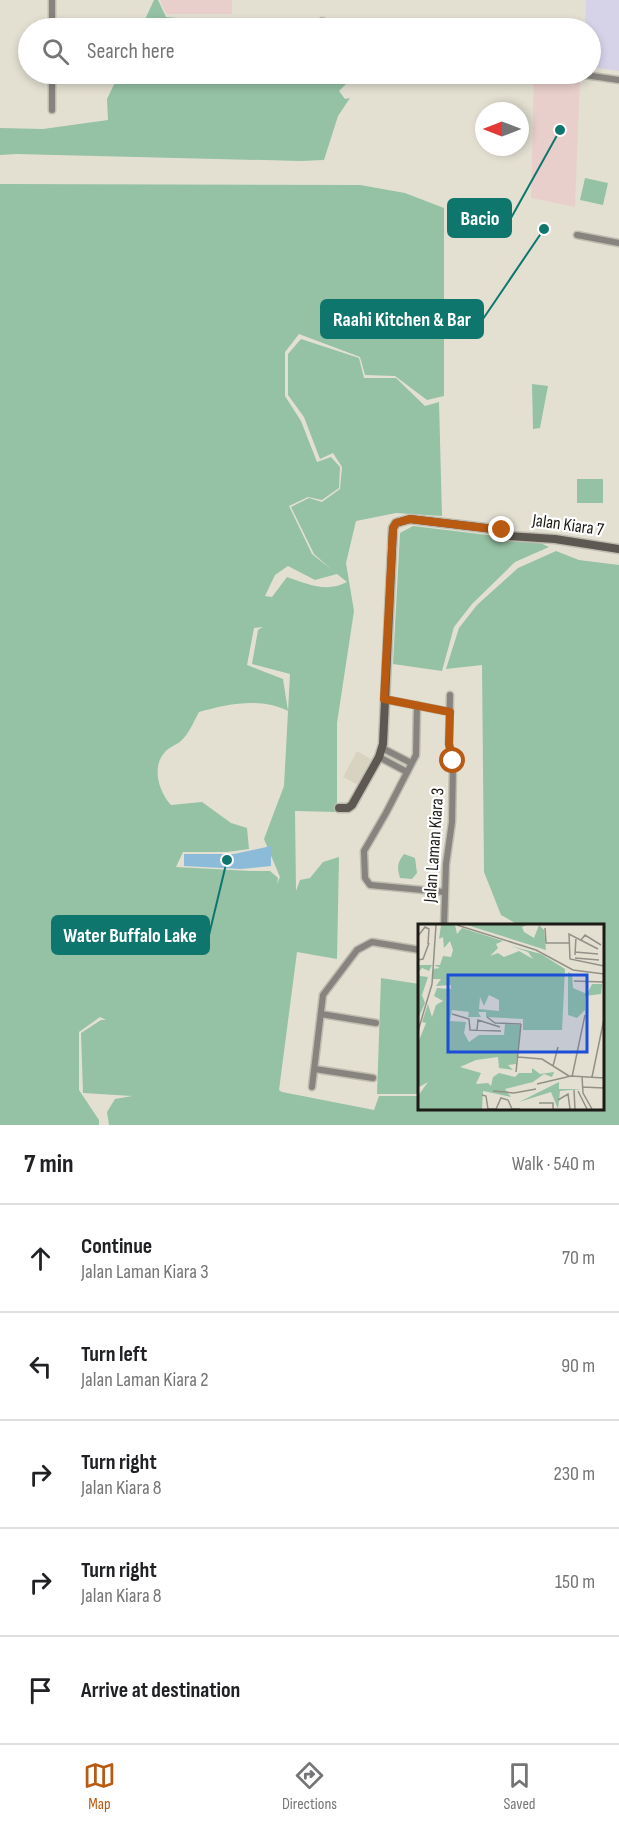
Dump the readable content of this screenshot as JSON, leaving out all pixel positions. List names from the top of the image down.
{
  "streets": {
    "street": ["Jalan Kiara 7", "Jalan Laman Kiara 3"]
  },
  "places": ["Bacio", "Raahi Kitchen & Bar", "Water Buffalo Lake"],
  "north": "left",
  "page": {
    "search": "Search here",
    "heading": ["7 min", "Walk · 540 m"],
    "list": [
      ["Continue", "Jalan Laman Kiara 3", "70 m"],
      ["Turn left", "Jalan Laman Kiara 2", "90 m"],
      ["Turn right", "Jalan Kiara 8", "230 m"],
      ["Turn right", "Jalan Kiara 8", "150 m"],
      "Arrive at destination"
    ],
    "nav": ["Map", "Directions", "Saved"]
  }
}
